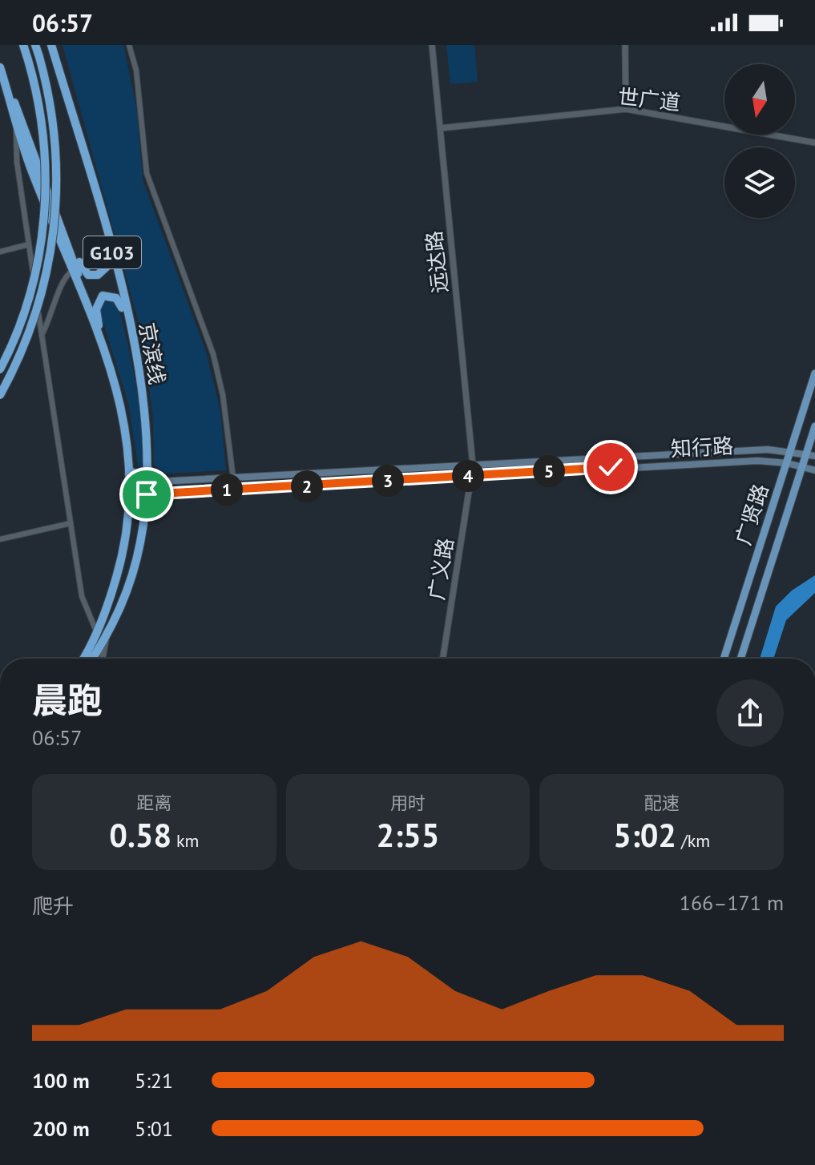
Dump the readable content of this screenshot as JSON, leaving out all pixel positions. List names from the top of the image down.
{
  "streets": {
    "highway": ["G103", "京滨线"],
    "main road": ["知行路", "广贤路"],
    "street": ["世广道", "远达路", "广义路"]
  },
  "crossings": [
    ["世广道", "远达路"],
    ["远达路", "知行路"],
    ["远达路", "广义路"],
    ["京滨线", "知行路"],
    ["知行路", "广贤路"],
    ["知行路", "广义路"]
  ],
  "north": "bottom",
  "page": {
    "status": "06:57",
    "pins": [
      "5",
      "4",
      "3",
      "2",
      "1"
    ],
    "heading": ["晨跑", "06:57"],
    "stats": [
      ["距离", "0.58 km"],
      ["用时", "2:55"],
      ["配速", "5:02 /km"]
    ],
    "chart": ["爬升", "166–171 m"],
    "list": [
      {
        "name": "100 m",
        "note": "5:21"
      },
      {
        "name": "200 m",
        "note": "5:01"
      }
    ]
  }
}
